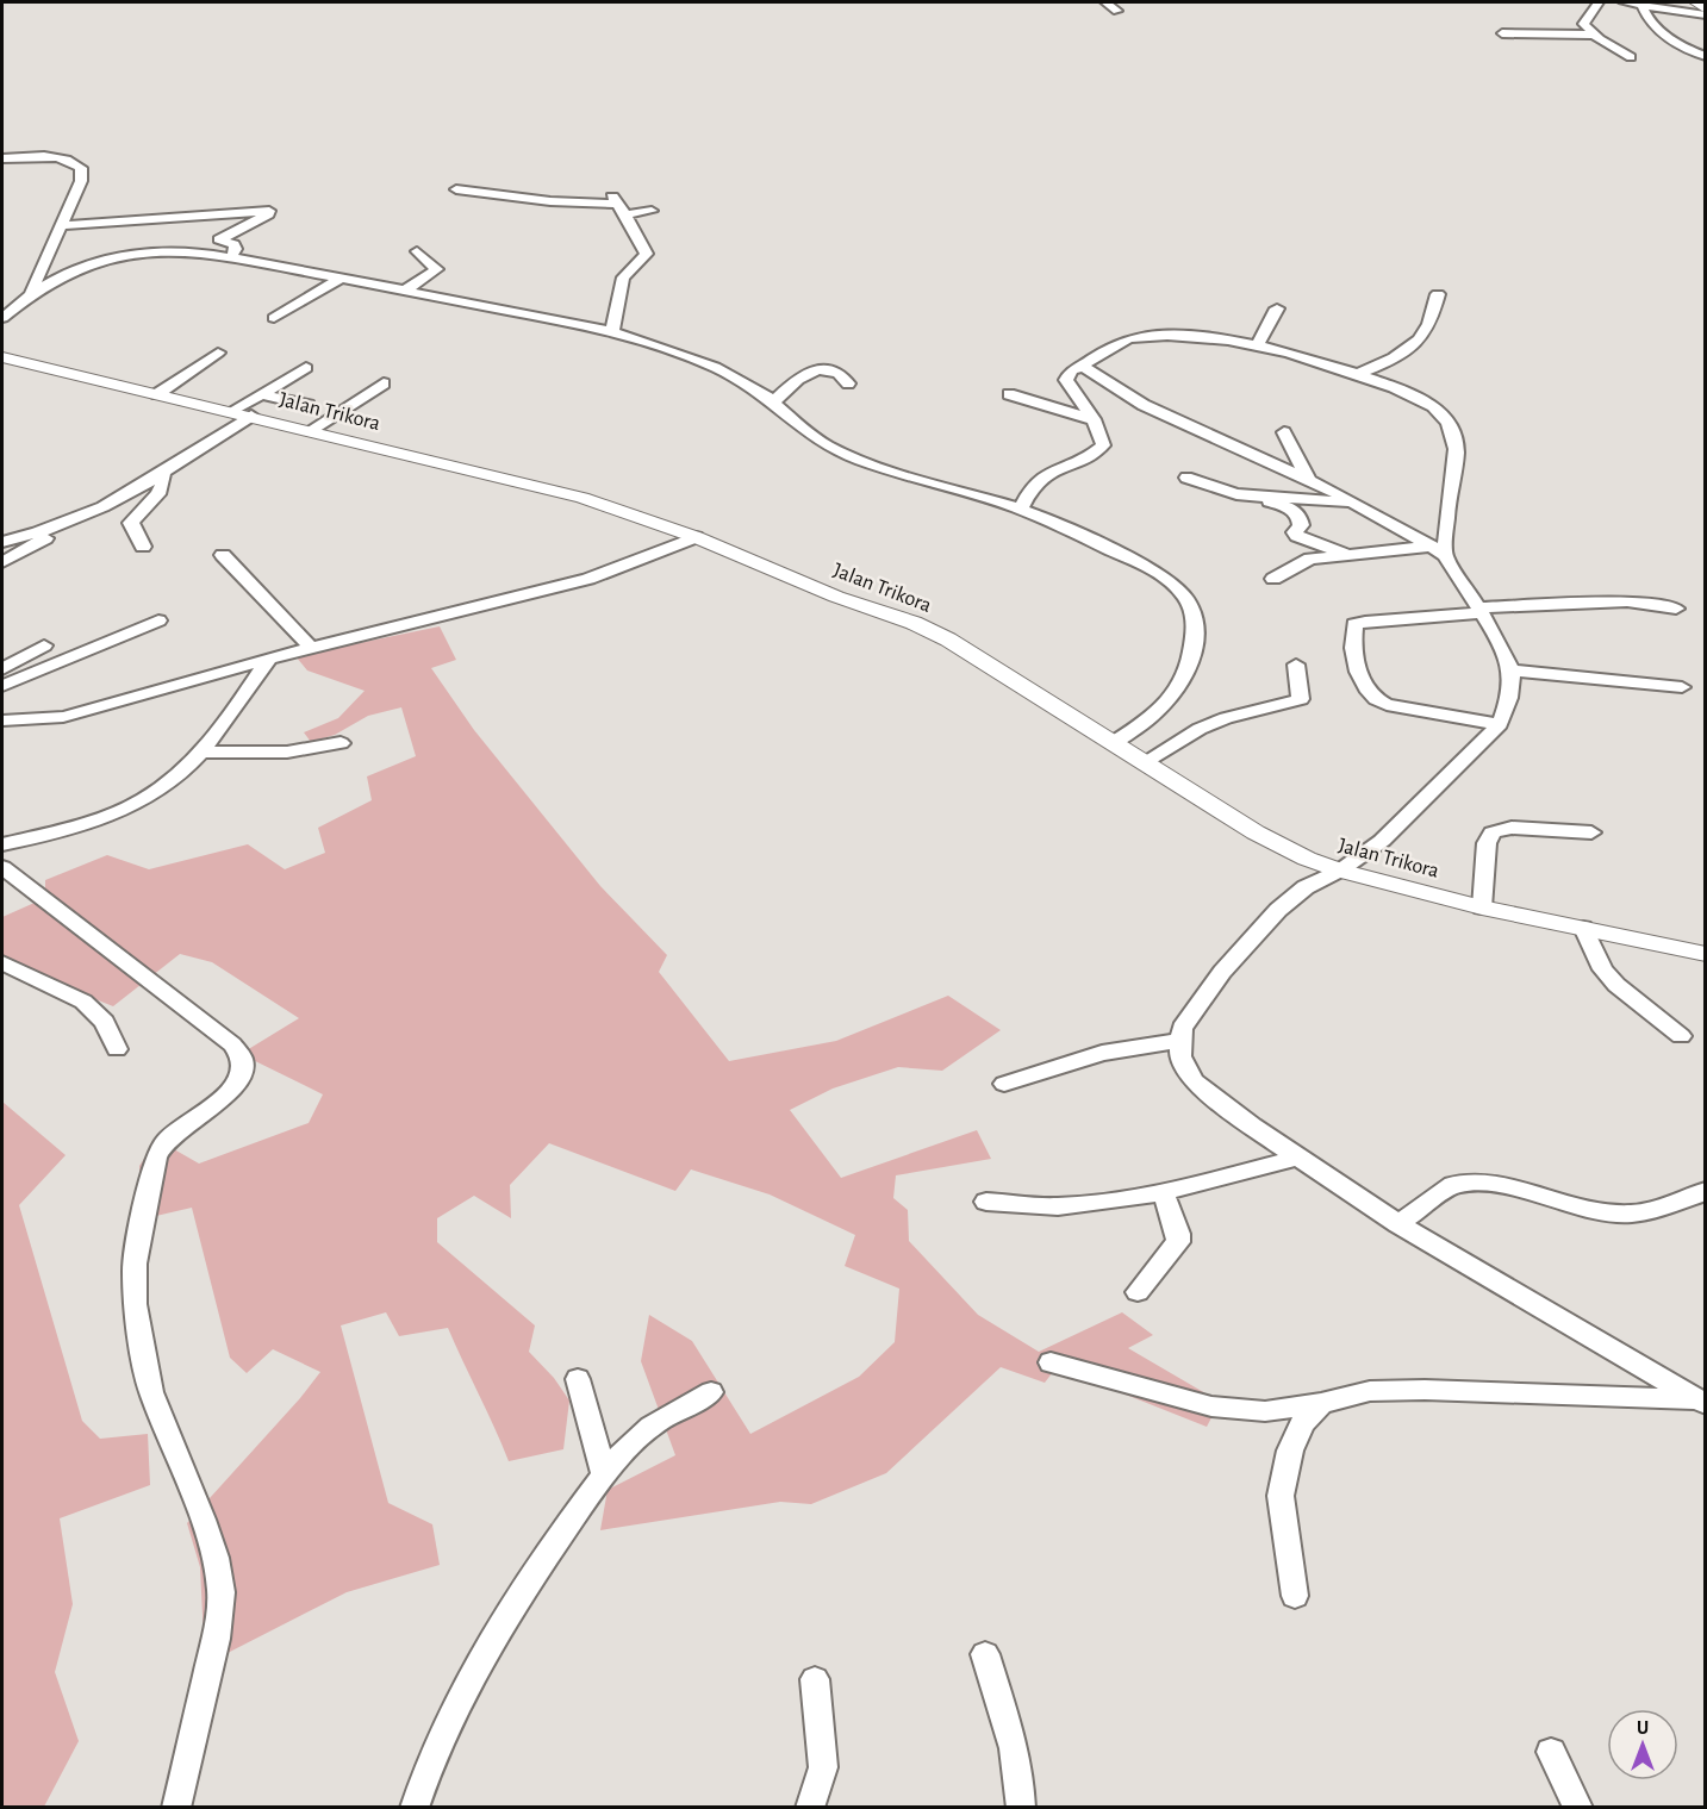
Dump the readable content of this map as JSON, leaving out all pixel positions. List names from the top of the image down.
{
  "streets": {
    "street": ["Jalan Trikora"]
  },
  "north": "top"
}
